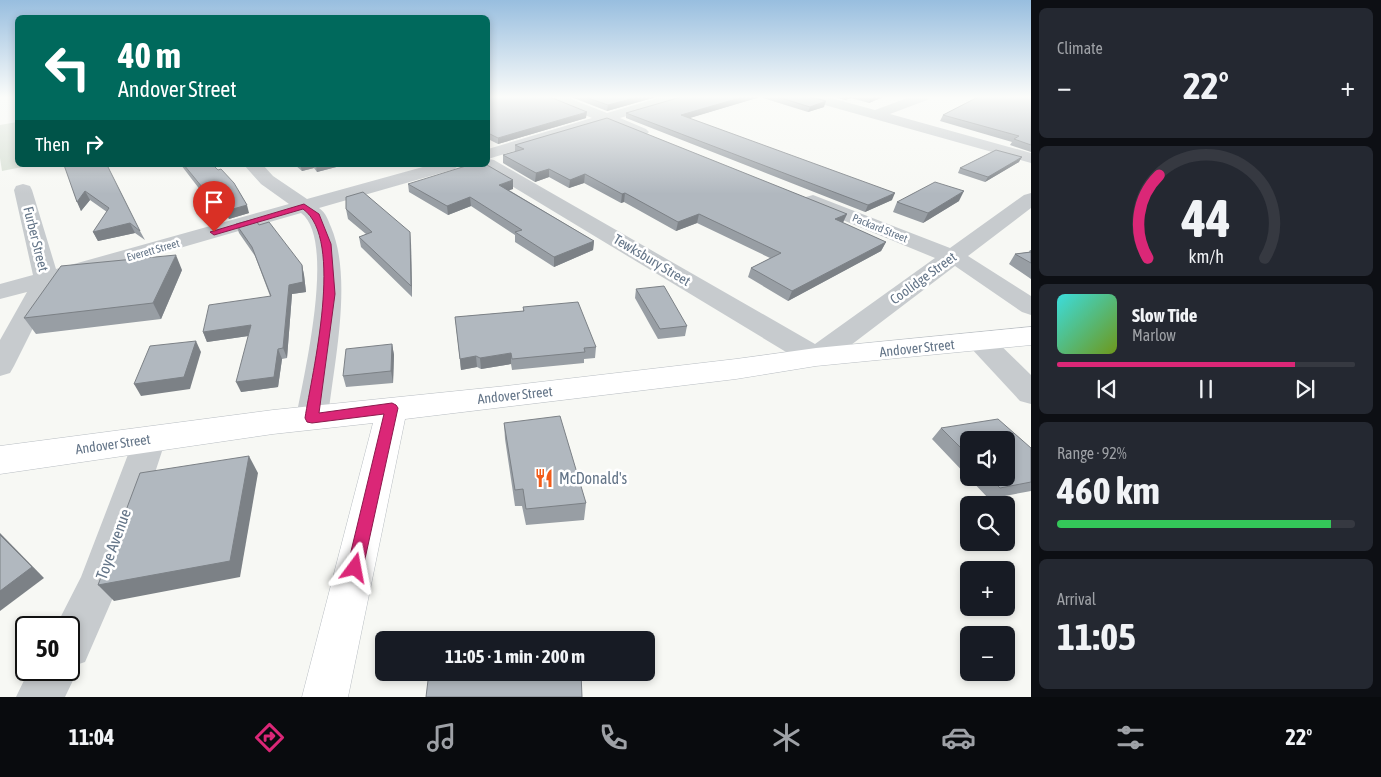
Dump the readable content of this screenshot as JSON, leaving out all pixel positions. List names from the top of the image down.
{
  "streets": {
    "main road": ["Andover Street"],
    "street": [
      "Packard Street",
      "Furber Street",
      "Everett Street",
      "Tewksbury Street",
      "Coolidge Street",
      "Toye Avenue"
    ]
  },
  "crossings": [
    ["Packard Street", "Coolidge Street"],
    ["Furber Street", "Everett Street"],
    ["Tewksbury Street", "Coolidge Street"],
    ["Tewksbury Street", "Andover Street"],
    ["Coolidge Street", "Andover Street"],
    ["Andover Street", "Toye Avenue"]
  ],
  "places": {
    "restaurant": ["McDonald's"]
  },
  "page": {
    "tile": [
      "Climate",
      ["Range · 92%", "460 km"],
      ["Arrival", "11:05"]
    ],
    "turn": ["40 m", "Andover Street"],
    "heat": ["−", "22°", "+"],
    "then": "Then",
    "song": ["Slow Tide", "Marlow"],
    "map_buttons": ["+", "−"],
    "limit": "50",
    "trip": "11:05 · 1 min · 200 m",
    "tabs": ["11:04", "22°"],
    "gauge": ["44", "km/h"]
  }
}
